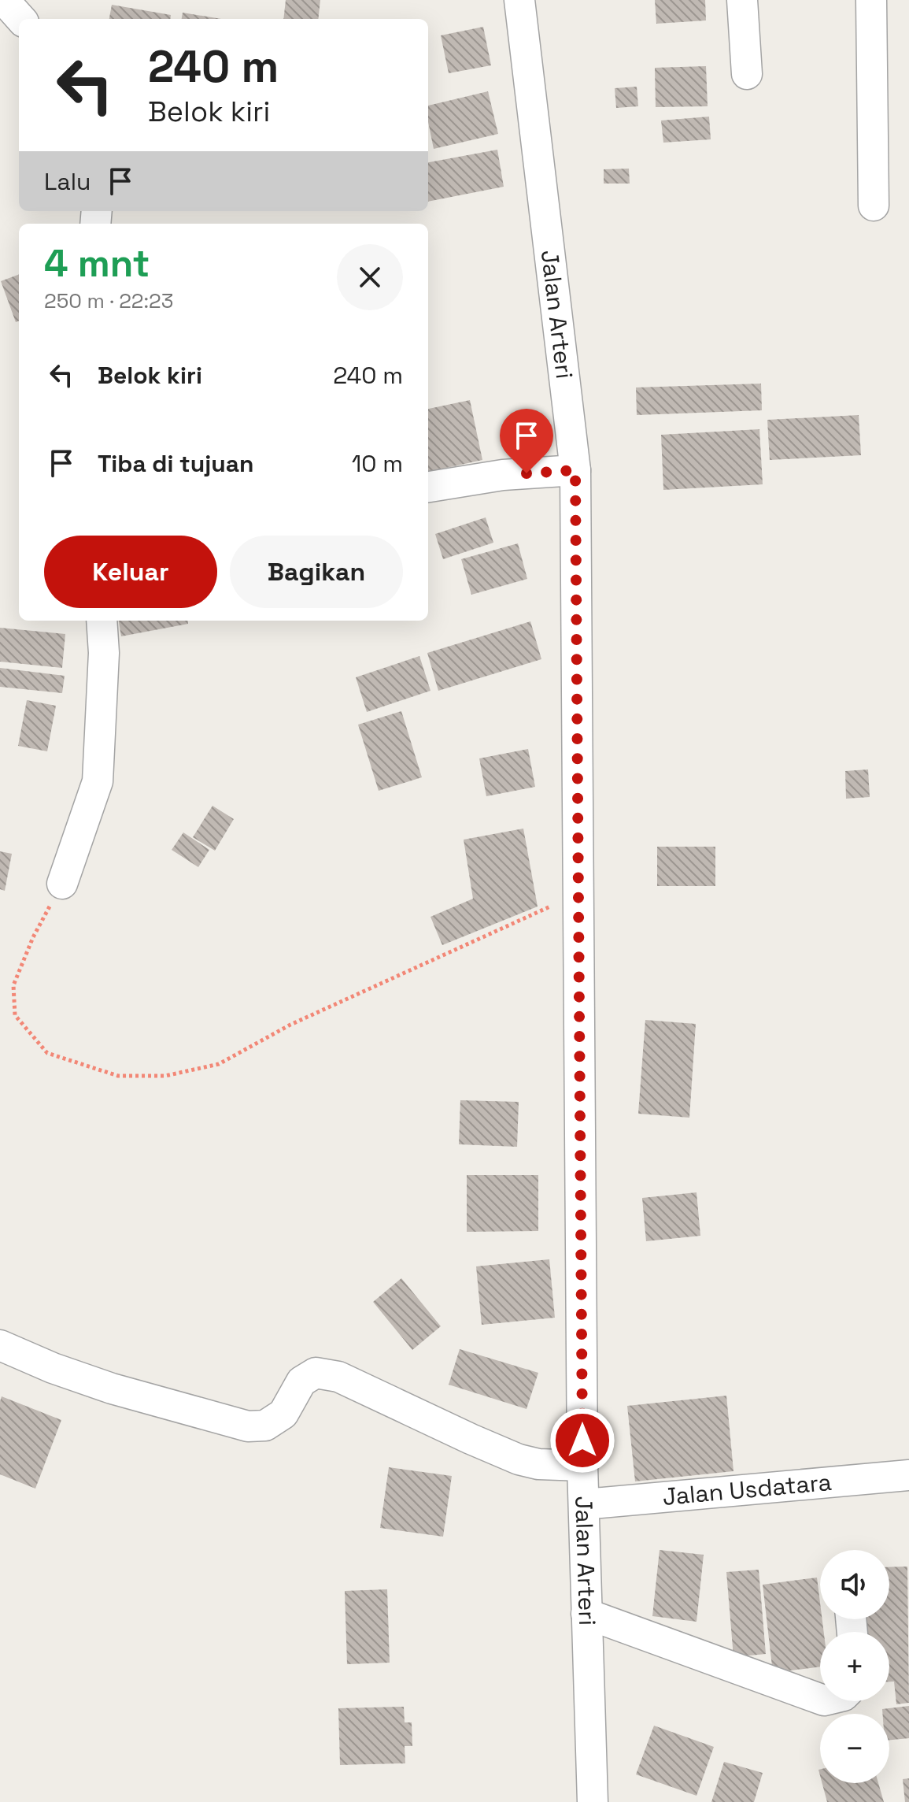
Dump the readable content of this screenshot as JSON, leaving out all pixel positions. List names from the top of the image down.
{
  "streets": {
    "street": ["Jalan Arteri", "Jalan Usdatara"]
  },
  "crossings": [
    ["Jalan Arteri", "Jalan Usdatara"]
  ],
  "page": {
    "turn": ["240 m", "Belok kiri"],
    "then": "Lalu",
    "heading": ["4 mnt", "250 m · 22:23"],
    "list": [
      {
        "name": "Belok kiri",
        "value": "240 m"
      },
      {
        "name": "Tiba di tujuan",
        "value": "10 m"
      }
    ],
    "buttons": ["Keluar", "Bagikan"],
    "map_buttons": ["+", "−"]
  }
}
